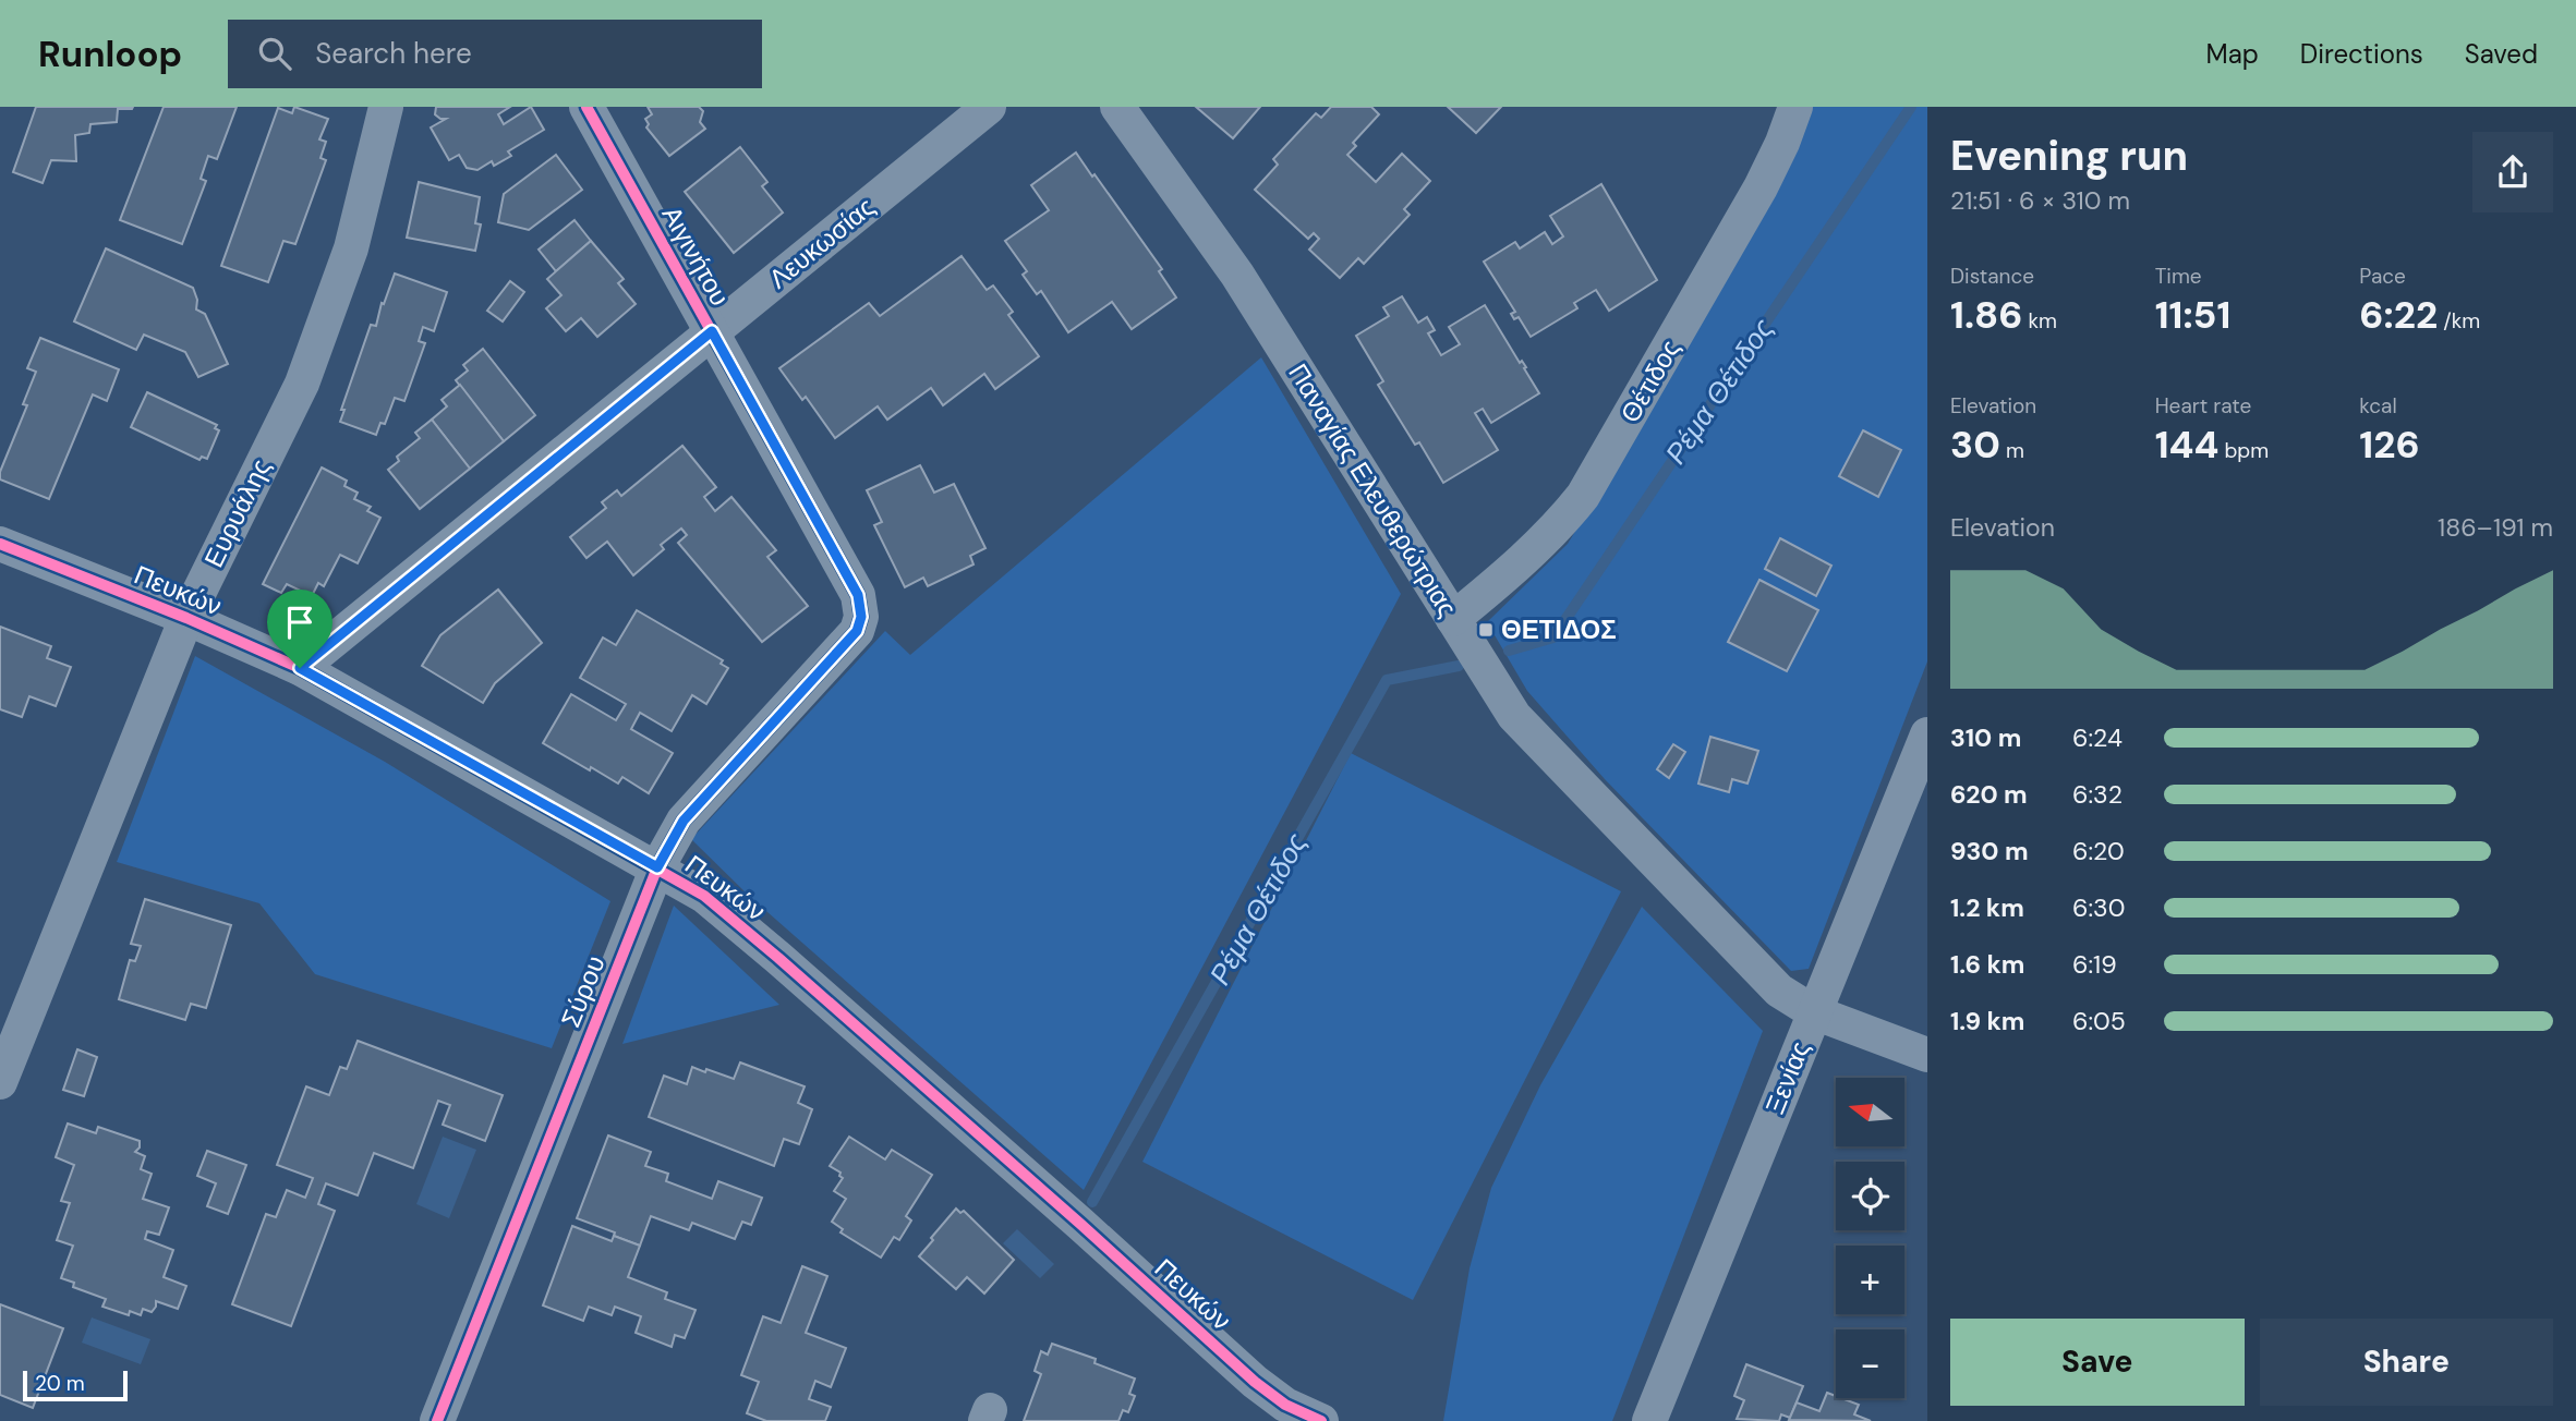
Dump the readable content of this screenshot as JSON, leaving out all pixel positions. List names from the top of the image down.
{
  "streets": {
    "street": [
      "Λευκωσίας",
      "Αιγινήτου",
      "Θέτιδος",
      "Παναγίας Ελευθερώτριας",
      "Ευρυάλης",
      "Πευκών",
      "Σύρου",
      "Ξενίας"
    ]
  },
  "crossings": [
    ["Λευκωσίας", "Αιγινήτου"],
    ["Λευκωσίας", "Πευκών"],
    ["Αιγινήτου", "Σύρου"],
    ["Θέτιδος", "Παναγίας Ελευθερώτριας"],
    ["Παναγίας Ελευθερώτριας", "Ξενίας"],
    ["Ευρυάλης", "Πευκών"],
    ["Πευκών", "Σύρου"]
  ],
  "water": ["Ρέμα Θέτιδος"],
  "places": {
    "transit": ["ΘΕΤΙΔΟΣ"]
  },
  "scale_bar": "20 m",
  "north": "left",
  "page": {
    "header": "Runloop",
    "search": "Search here",
    "nav": ["Map", "Directions", "Saved"],
    "heading": ["Evening run", "21:51 · 6 × 310 m"],
    "stats": [
      ["Distance", "1.86 km"],
      ["Time", "11:51"],
      ["Pace", "6:22 /km"],
      ["Elevation", "30 m"],
      ["Heart rate", "144 bpm"],
      ["kcal", "126"]
    ],
    "chart": ["Elevation", "186–191 m"],
    "list": [
      {
        "name": "310 m",
        "note": "6:24"
      },
      {
        "name": "620 m",
        "note": "6:32"
      },
      {
        "name": "930 m",
        "note": "6:20"
      },
      {
        "name": "1.2 km",
        "note": "6:30"
      },
      {
        "name": "1.6 km",
        "note": "6:19"
      },
      {
        "name": "1.9 km",
        "note": "6:05"
      }
    ],
    "map_buttons": ["+", "−"],
    "buttons": ["Save", "Share"],
    "scale": "20 m"
  }
}
